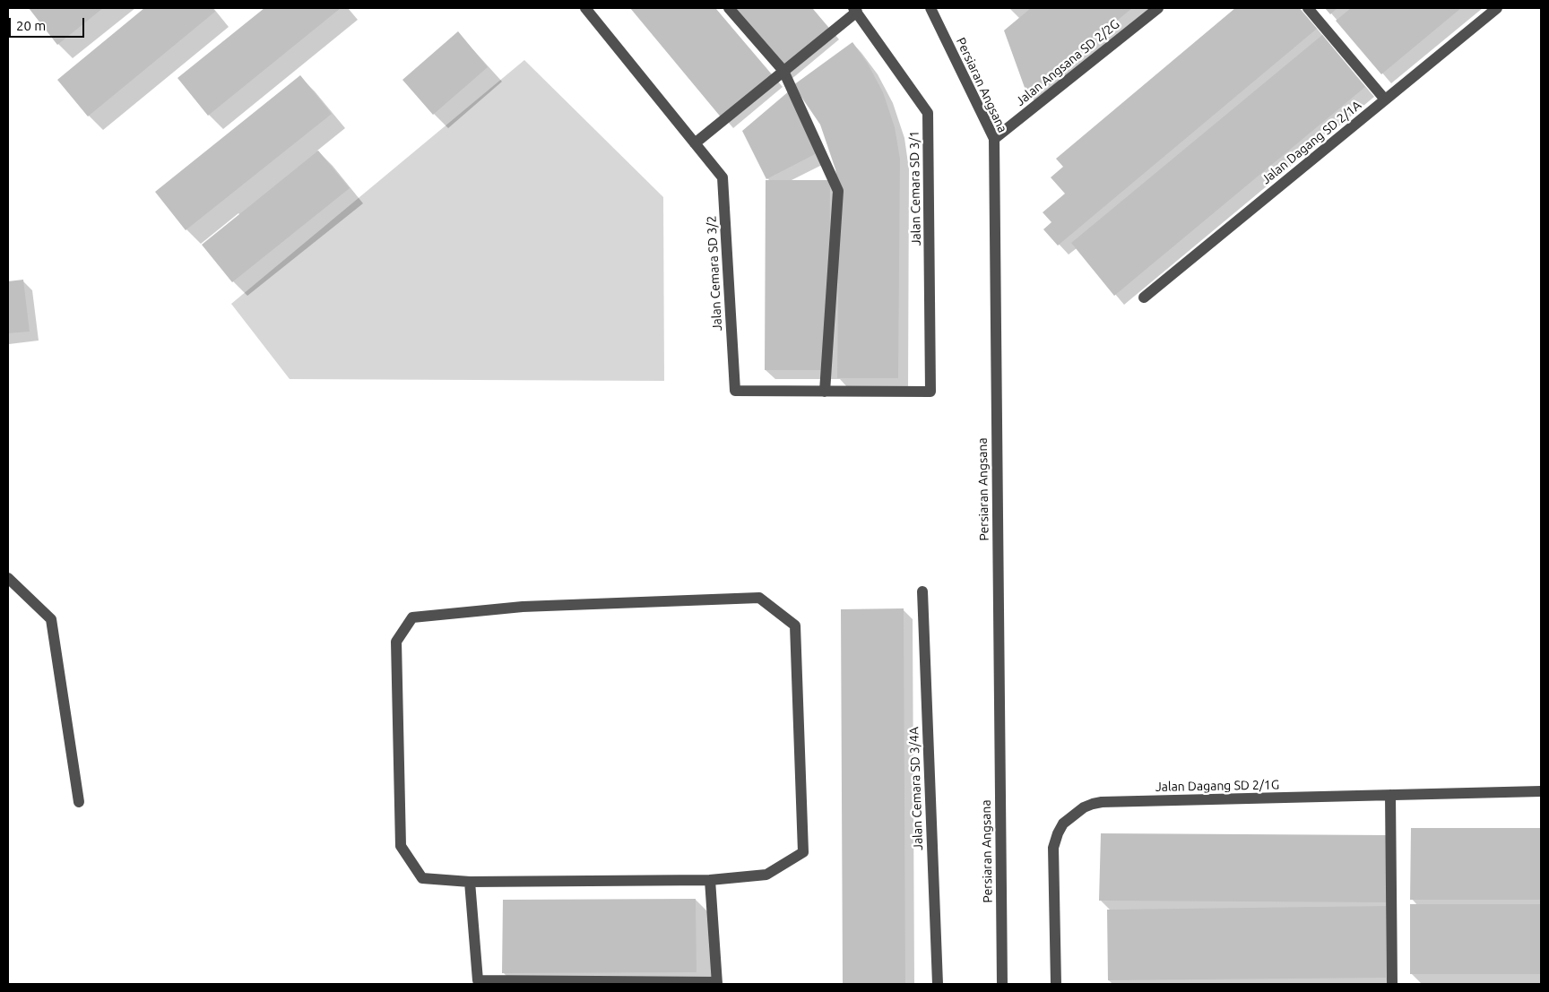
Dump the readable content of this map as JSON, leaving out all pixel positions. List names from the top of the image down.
{
  "streets": {
    "street": [
      "Jalan Angsana SD 2/2G",
      "Persiaran Angsana",
      "Jalan Dagang SD 2/1A",
      "Jalan Cemara SD 3/1",
      "Jalan Cemara SD 3/2",
      "Jalan Dagang SD 2/1G",
      "Jalan Cemara SD 3/4A"
    ]
  },
  "crossings": [
    ["Jalan Angsana SD 2/2G", "Persiaran Angsana"],
    ["Jalan Cemara SD 3/1", "Jalan Cemara SD 3/2"]
  ],
  "scale_bar": "20 m"
}
